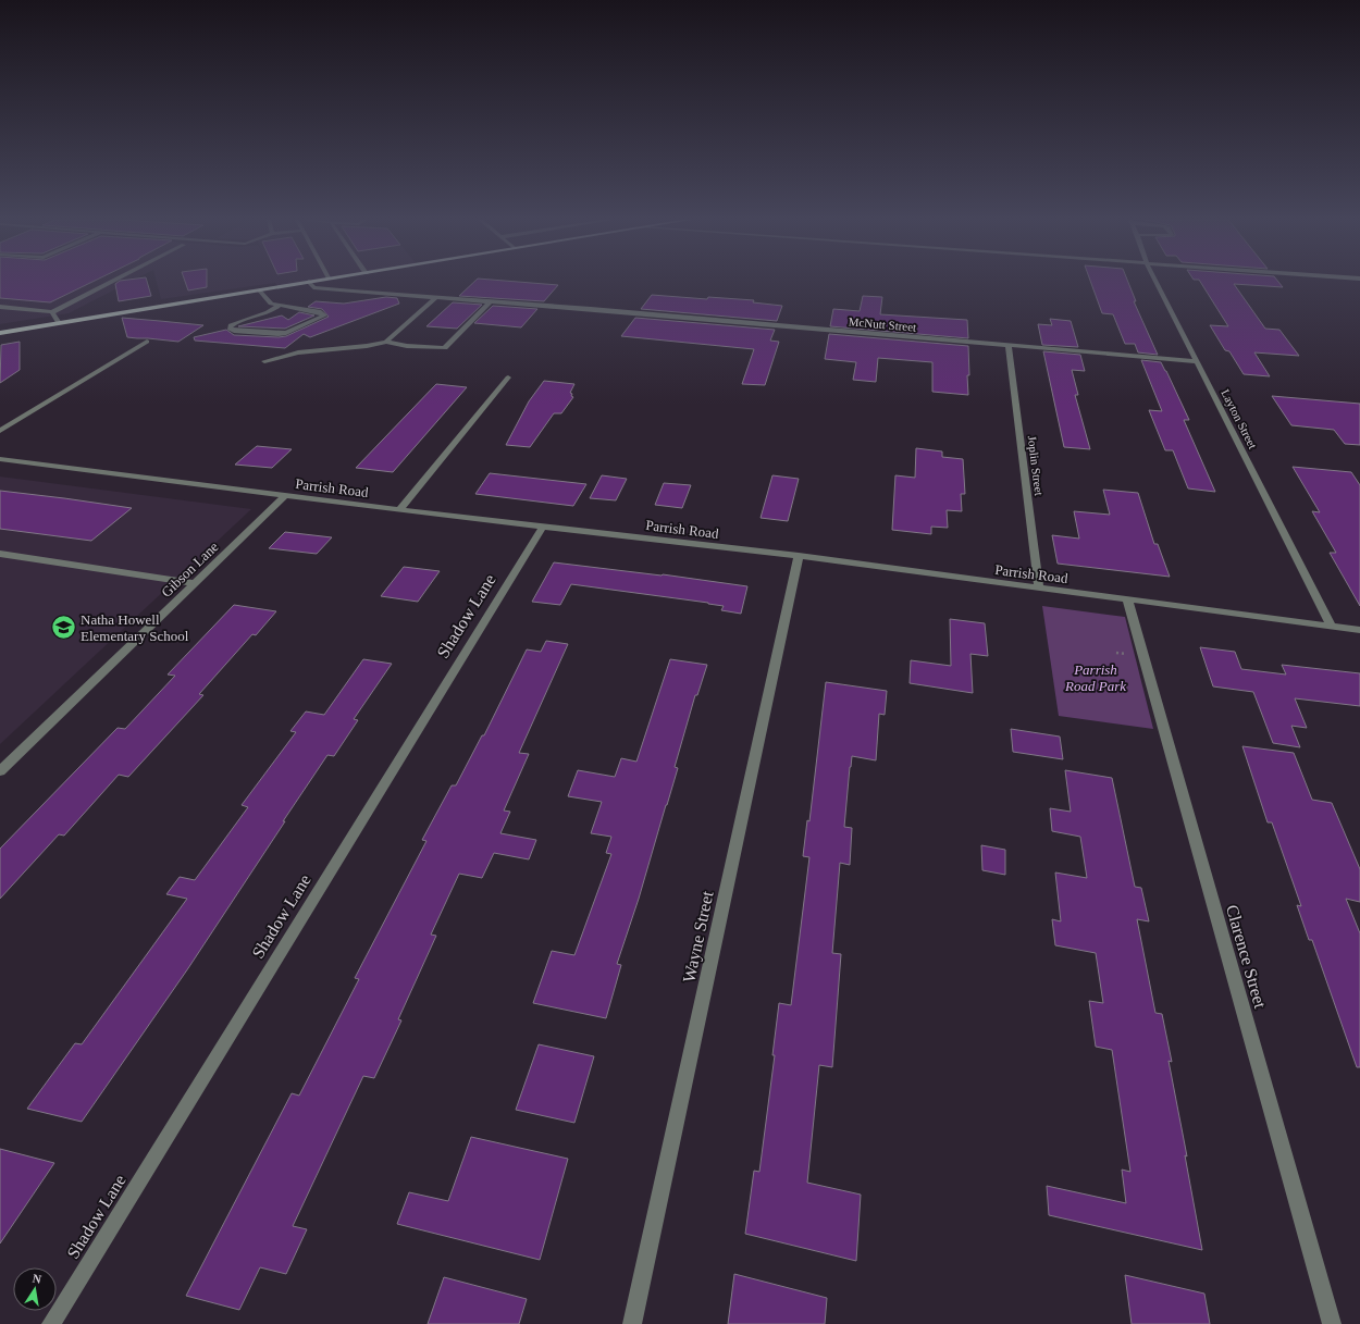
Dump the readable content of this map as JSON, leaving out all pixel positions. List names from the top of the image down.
{
  "streets": {
    "street": [
      "McNutt Street",
      "Layton Street",
      "Joplin Street",
      "Parrish Road",
      "Gibson Lane",
      "Shadow Lane",
      "Wayne Street",
      "Clarence Street"
    ]
  },
  "crossings": [
    ["McNutt Street", "Layton Street"],
    ["McNutt Street", "Joplin Street"],
    ["Layton Street", "Parrish Road"],
    ["Joplin Street", "Parrish Road"],
    ["Parrish Road", "Gibson Lane"],
    ["Parrish Road", "Shadow Lane"],
    ["Parrish Road", "Wayne Street"],
    ["Parrish Road", "Clarence Street"]
  ],
  "parks": ["Parrish Road Park"],
  "places": {
    "school or university": ["Natha Howell Elementary School"]
  },
  "north": "top"
}
